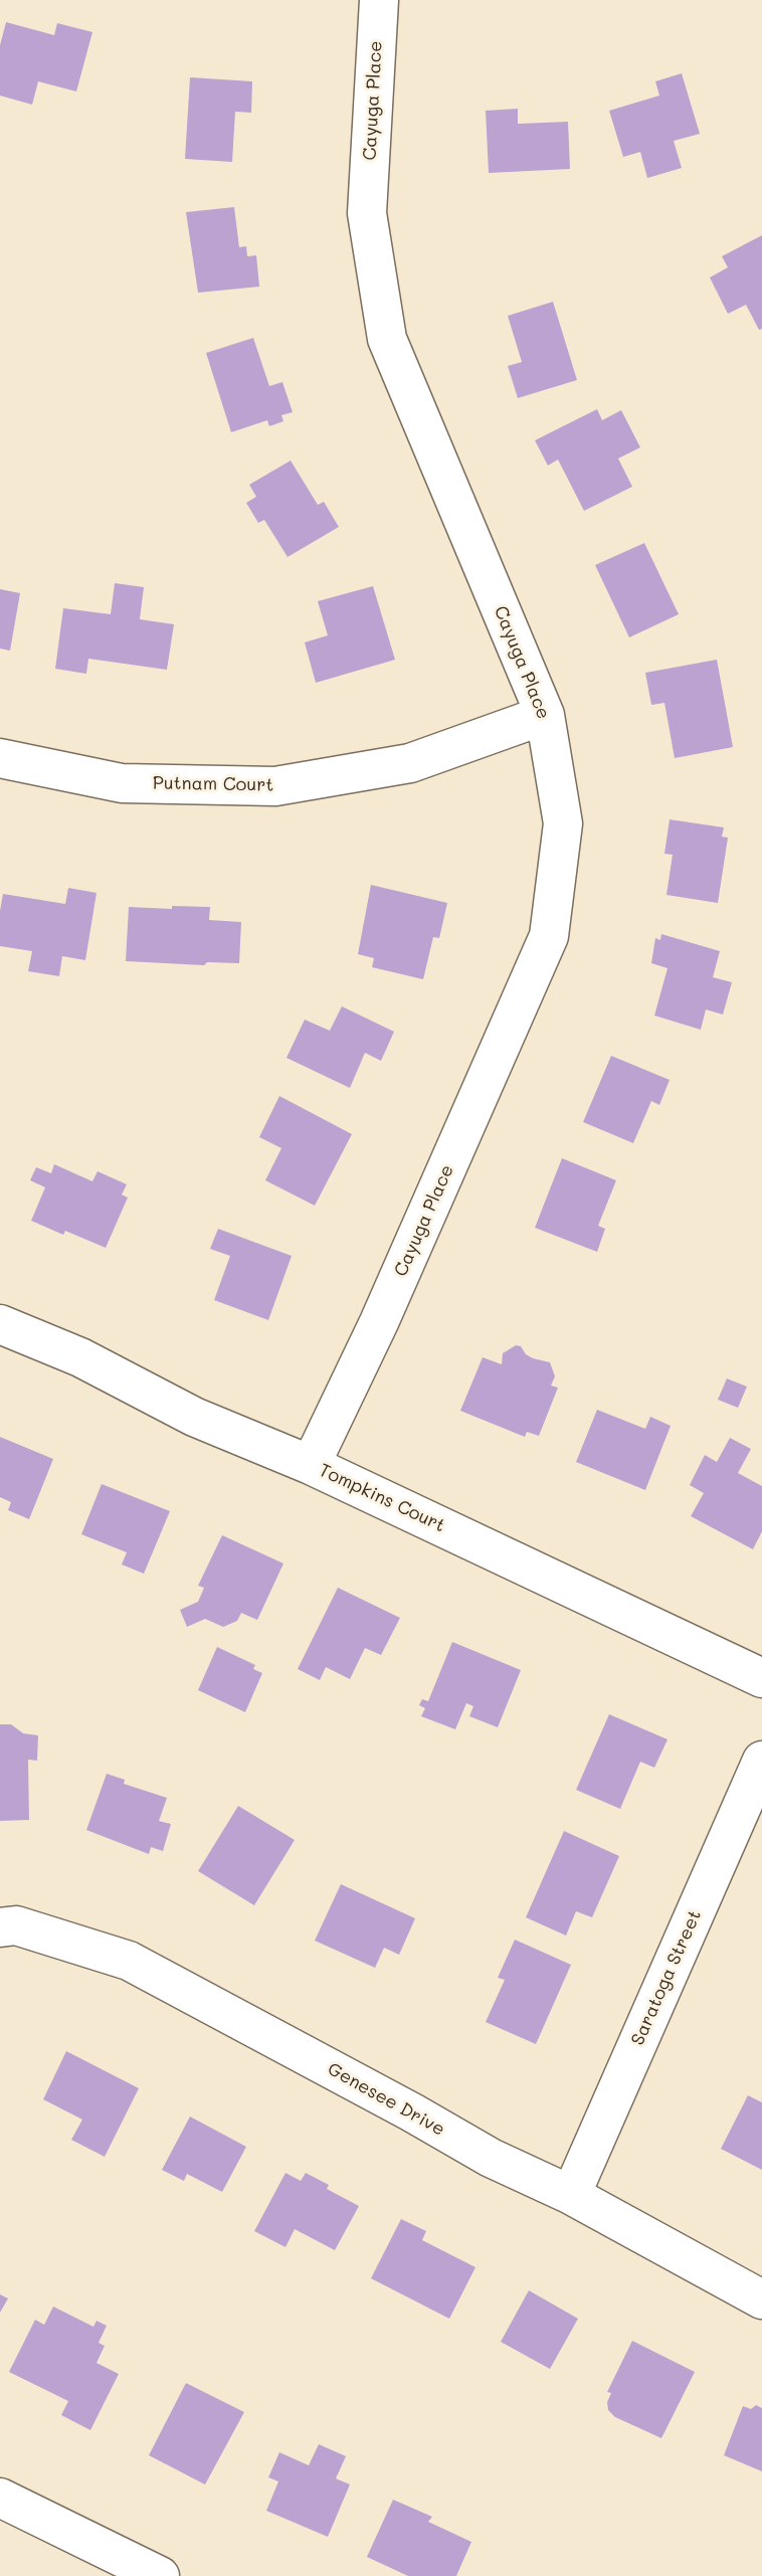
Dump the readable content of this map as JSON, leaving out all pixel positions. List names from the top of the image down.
{
  "streets": {
    "street": [
      "Cayuga Place",
      "Putnam Court",
      "Tompkins Court",
      "Saratoga Street",
      "Genesee Drive"
    ]
  },
  "crossings": [
    ["Cayuga Place", "Putnam Court"],
    ["Cayuga Place", "Tompkins Court"],
    ["Saratoga Street", "Genesee Drive"]
  ]
}
